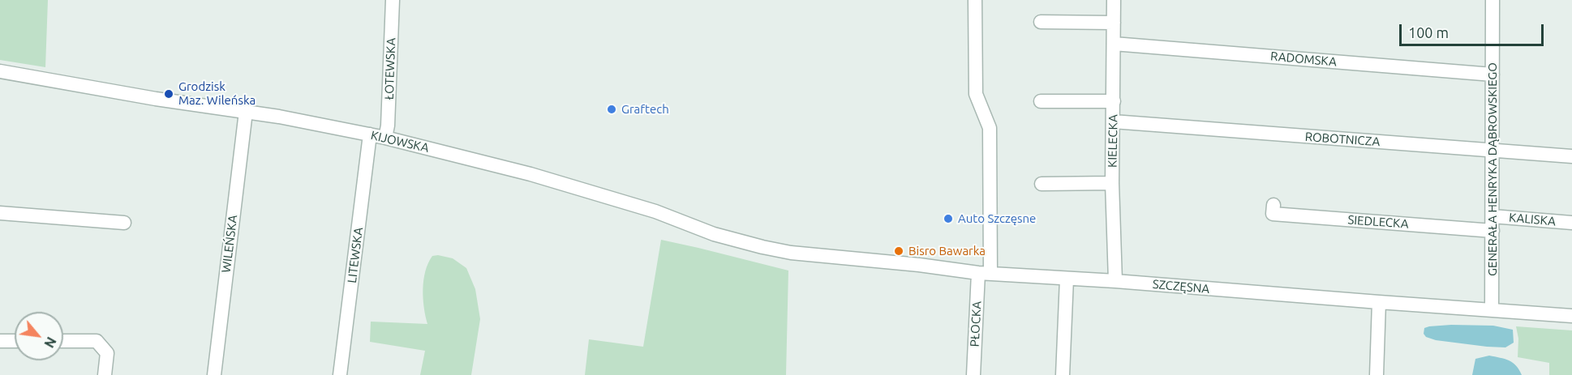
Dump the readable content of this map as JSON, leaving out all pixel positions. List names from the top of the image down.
{
  "streets": {
    "street": [
      "RADOMSKA",
      "ŁOTEWSKA",
      "ROBOTNICZA",
      "KIELECKA",
      "KIJOWSKA",
      "GENERAŁA HENRYKA DĄBROWSKIEGO",
      "KALISKA",
      "SIEDLECKA",
      "WILEŃSKA",
      "LITEWSKA",
      "SZCZĘSNA",
      "PŁOCKA"
    ]
  },
  "crossings": [
    ["RADOMSKA", "KIELECKA"],
    ["RADOMSKA", "GENERAŁA HENRYKA DĄBROWSKIEGO"],
    ["ŁOTEWSKA", "KIJOWSKA"],
    ["ROBOTNICZA", "KIELECKA"],
    ["ROBOTNICZA", "GENERAŁA HENRYKA DĄBROWSKIEGO"],
    ["KIELECKA", "SZCZĘSNA"],
    ["KIJOWSKA", "WILEŃSKA"],
    ["KIJOWSKA", "LITEWSKA"],
    ["KIJOWSKA", "SZCZĘSNA"],
    ["GENERAŁA HENRYKA DĄBROWSKIEGO", "KALISKA"],
    ["GENERAŁA HENRYKA DĄBROWSKIEGO", "SIEDLECKA"],
    ["GENERAŁA HENRYKA DĄBROWSKIEGO", "SZCZĘSNA"],
    ["SZCZĘSNA", "PŁOCKA"]
  ],
  "places": [
    "Grodzisk Maz. Wileńska",
    "Graftech",
    "Auto Szczęsne",
    "Bisro Bawarka"
  ],
  "scale_bar": "100 m",
  "north": "bottom right"
}
